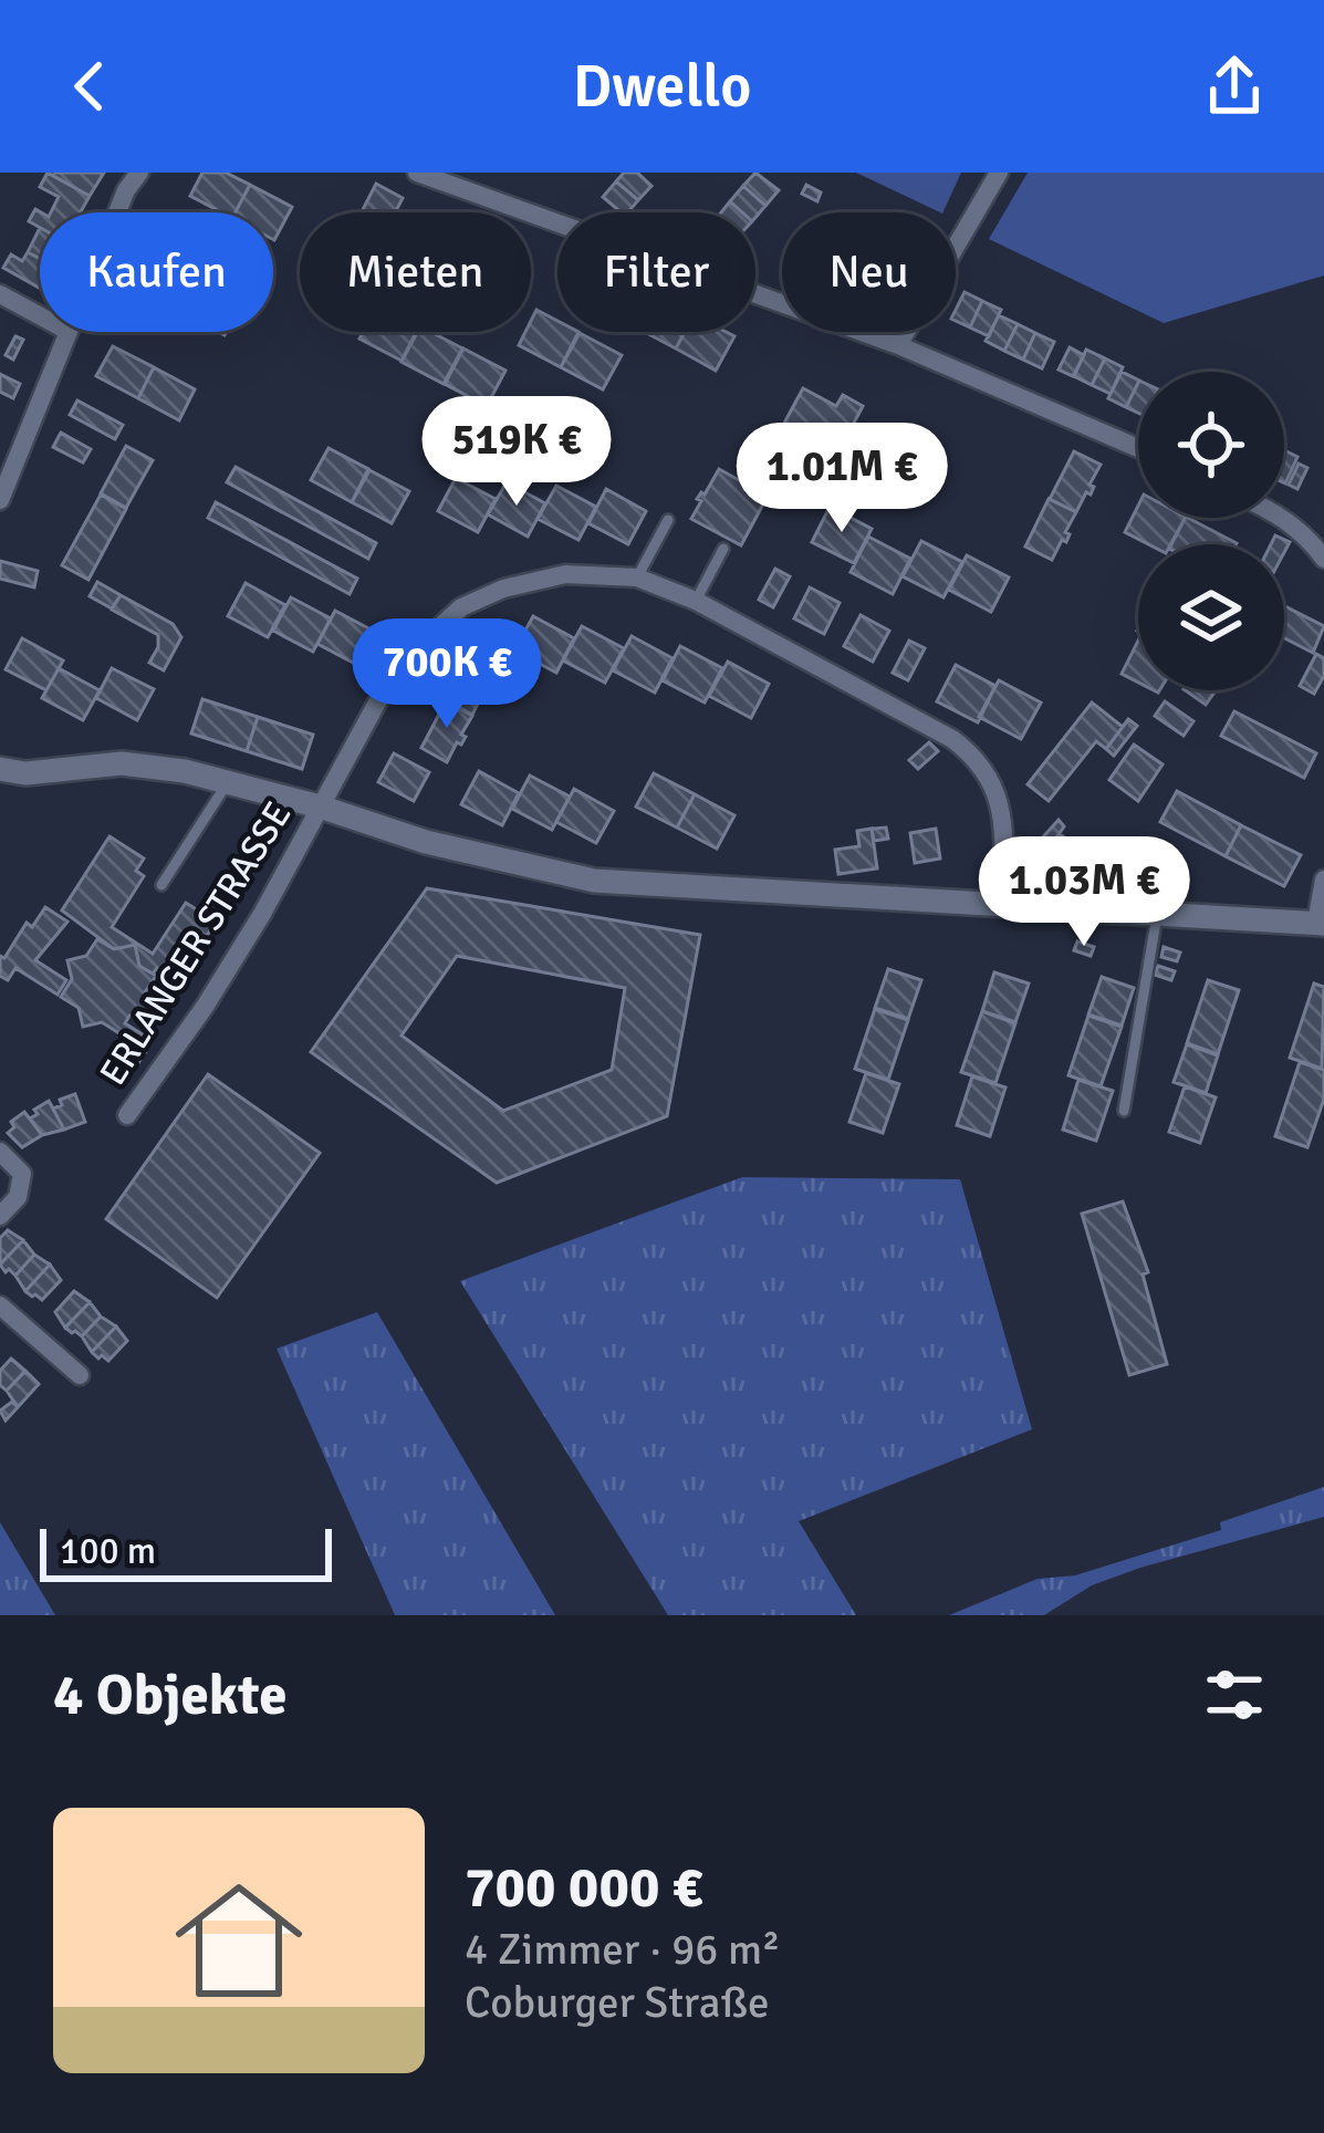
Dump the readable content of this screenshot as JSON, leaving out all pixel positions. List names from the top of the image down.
{
  "streets": {
    "street": ["ERLANGER STRASSE"]
  },
  "scale_bar": "100 m",
  "page": {
    "header": "Dwello",
    "chip": [
      "Kaufen",
      "Mieten",
      "Filter",
      "Neu"
    ],
    "price": [
      "519K €",
      "1.01M €",
      "700K €",
      "1.03M €"
    ],
    "scale": "100 m",
    "heading": "4 Objekte",
    "list": [
      {
        "name": "700 000 €",
        "note": "4 Zimmer · 96 m² · Coburger Straße"
      }
    ]
  }
}
